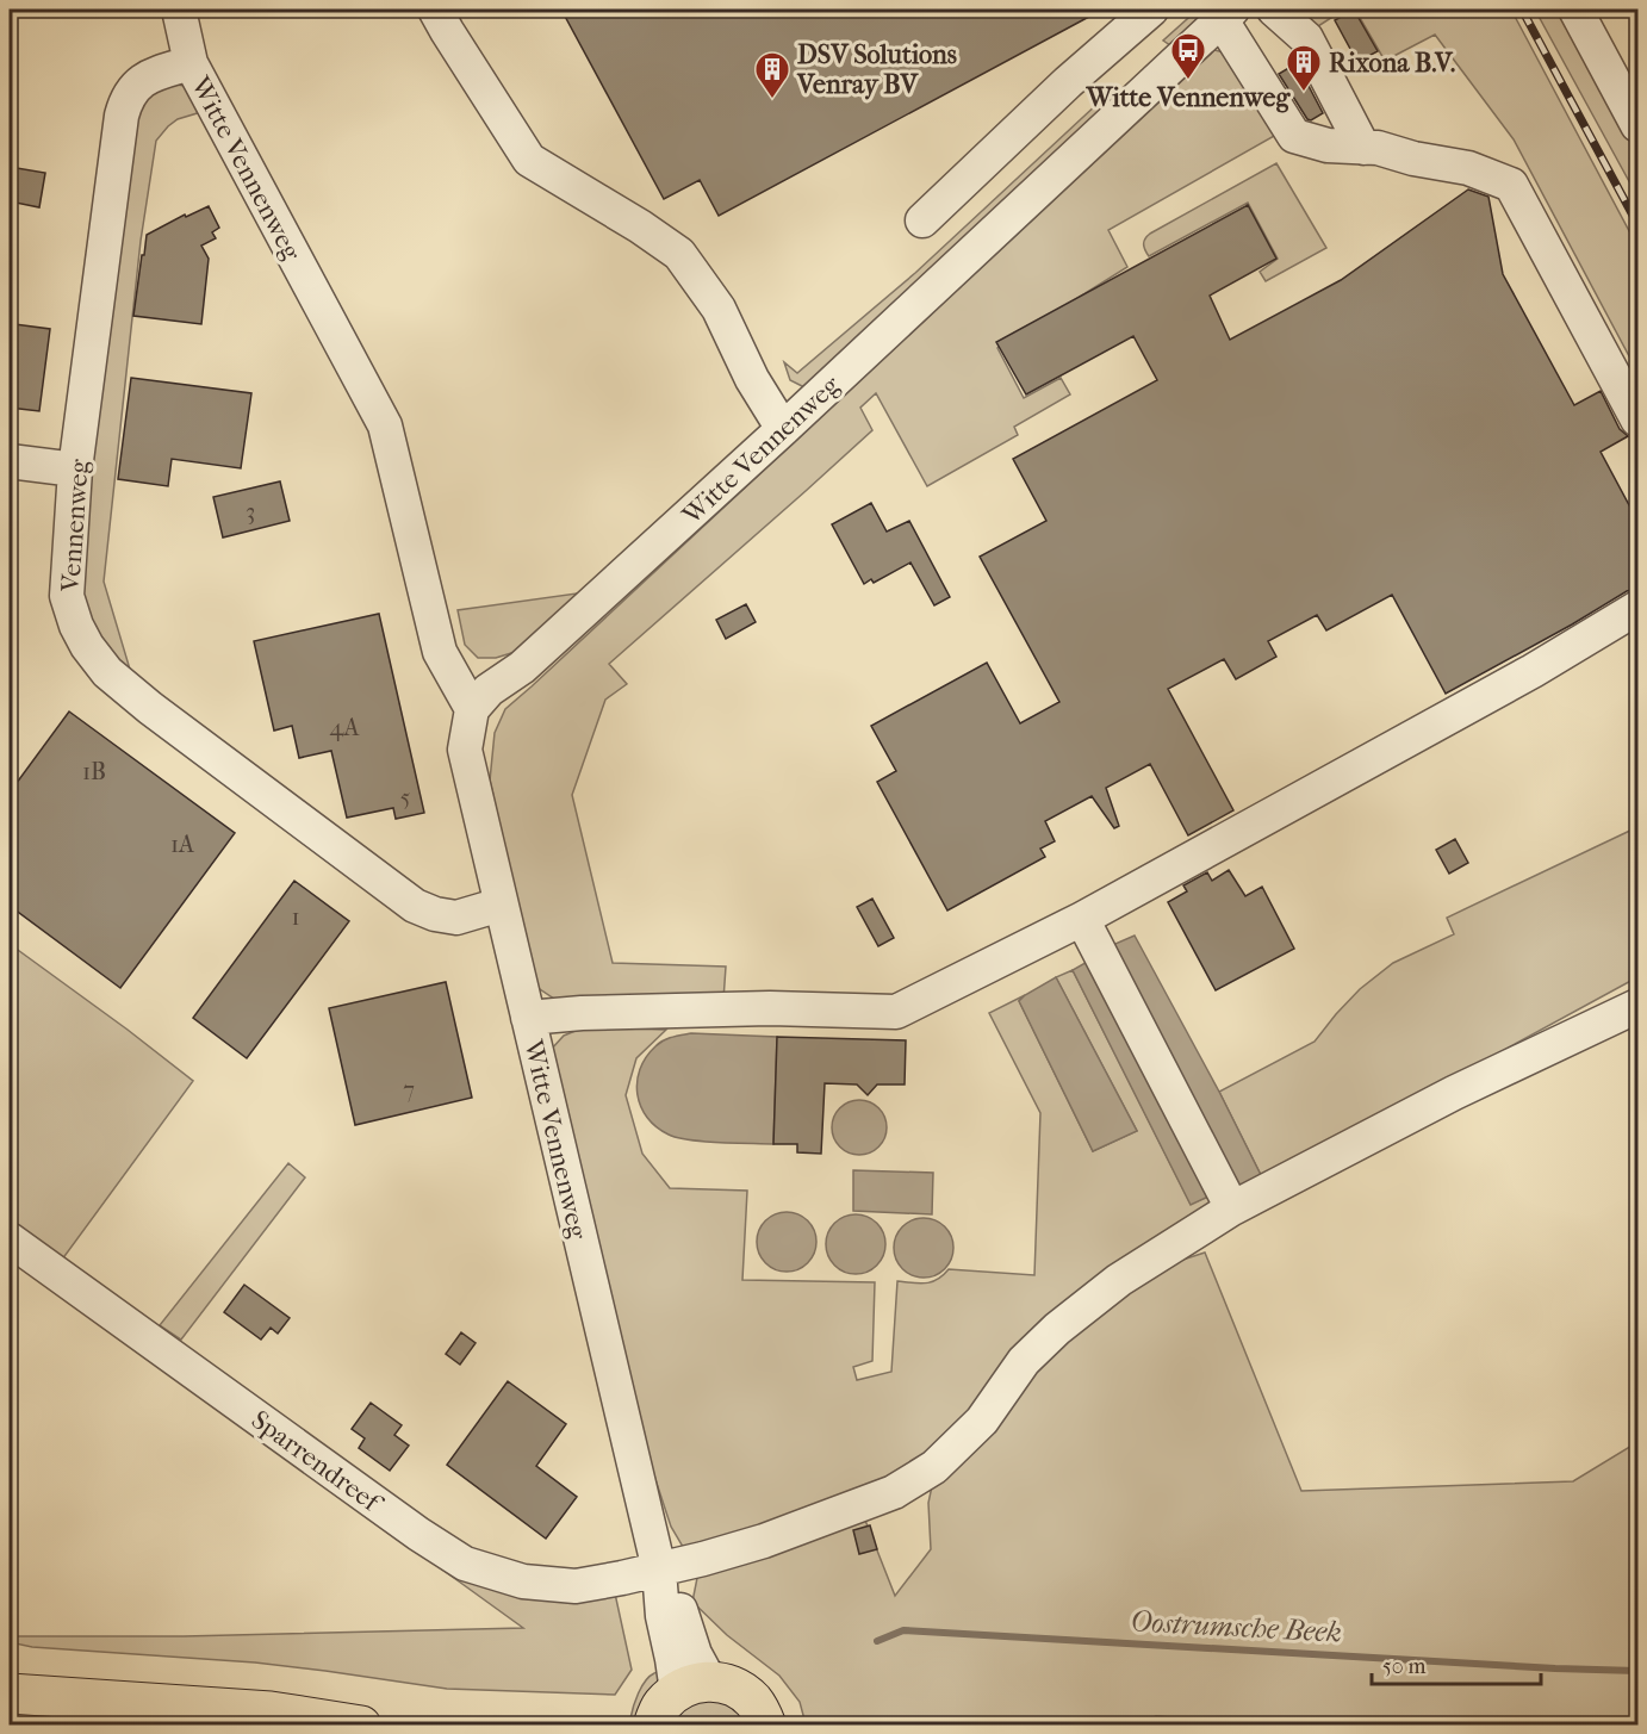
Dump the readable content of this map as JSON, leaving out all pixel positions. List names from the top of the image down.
{
  "streets": {
    "street": ["Witte Vennenweg", "Vennenweg", "Sparrendreef"]
  },
  "crossings": [
    ["Witte Vennenweg", "Vennenweg"],
    ["Witte Vennenweg", "Sparrendreef"]
  ],
  "water": ["Oostrumsche Beek"],
  "places": {
    "bus stop": ["Witte Vennenweg"],
    "building": ["Rixona B.V.", "DSV Solutions Venray BV"]
  },
  "house_numbers": [
    "3",
    "4A",
    "1B",
    "5",
    "1A",
    "1",
    "7"
  ],
  "scale_bar": "50 m"
}
